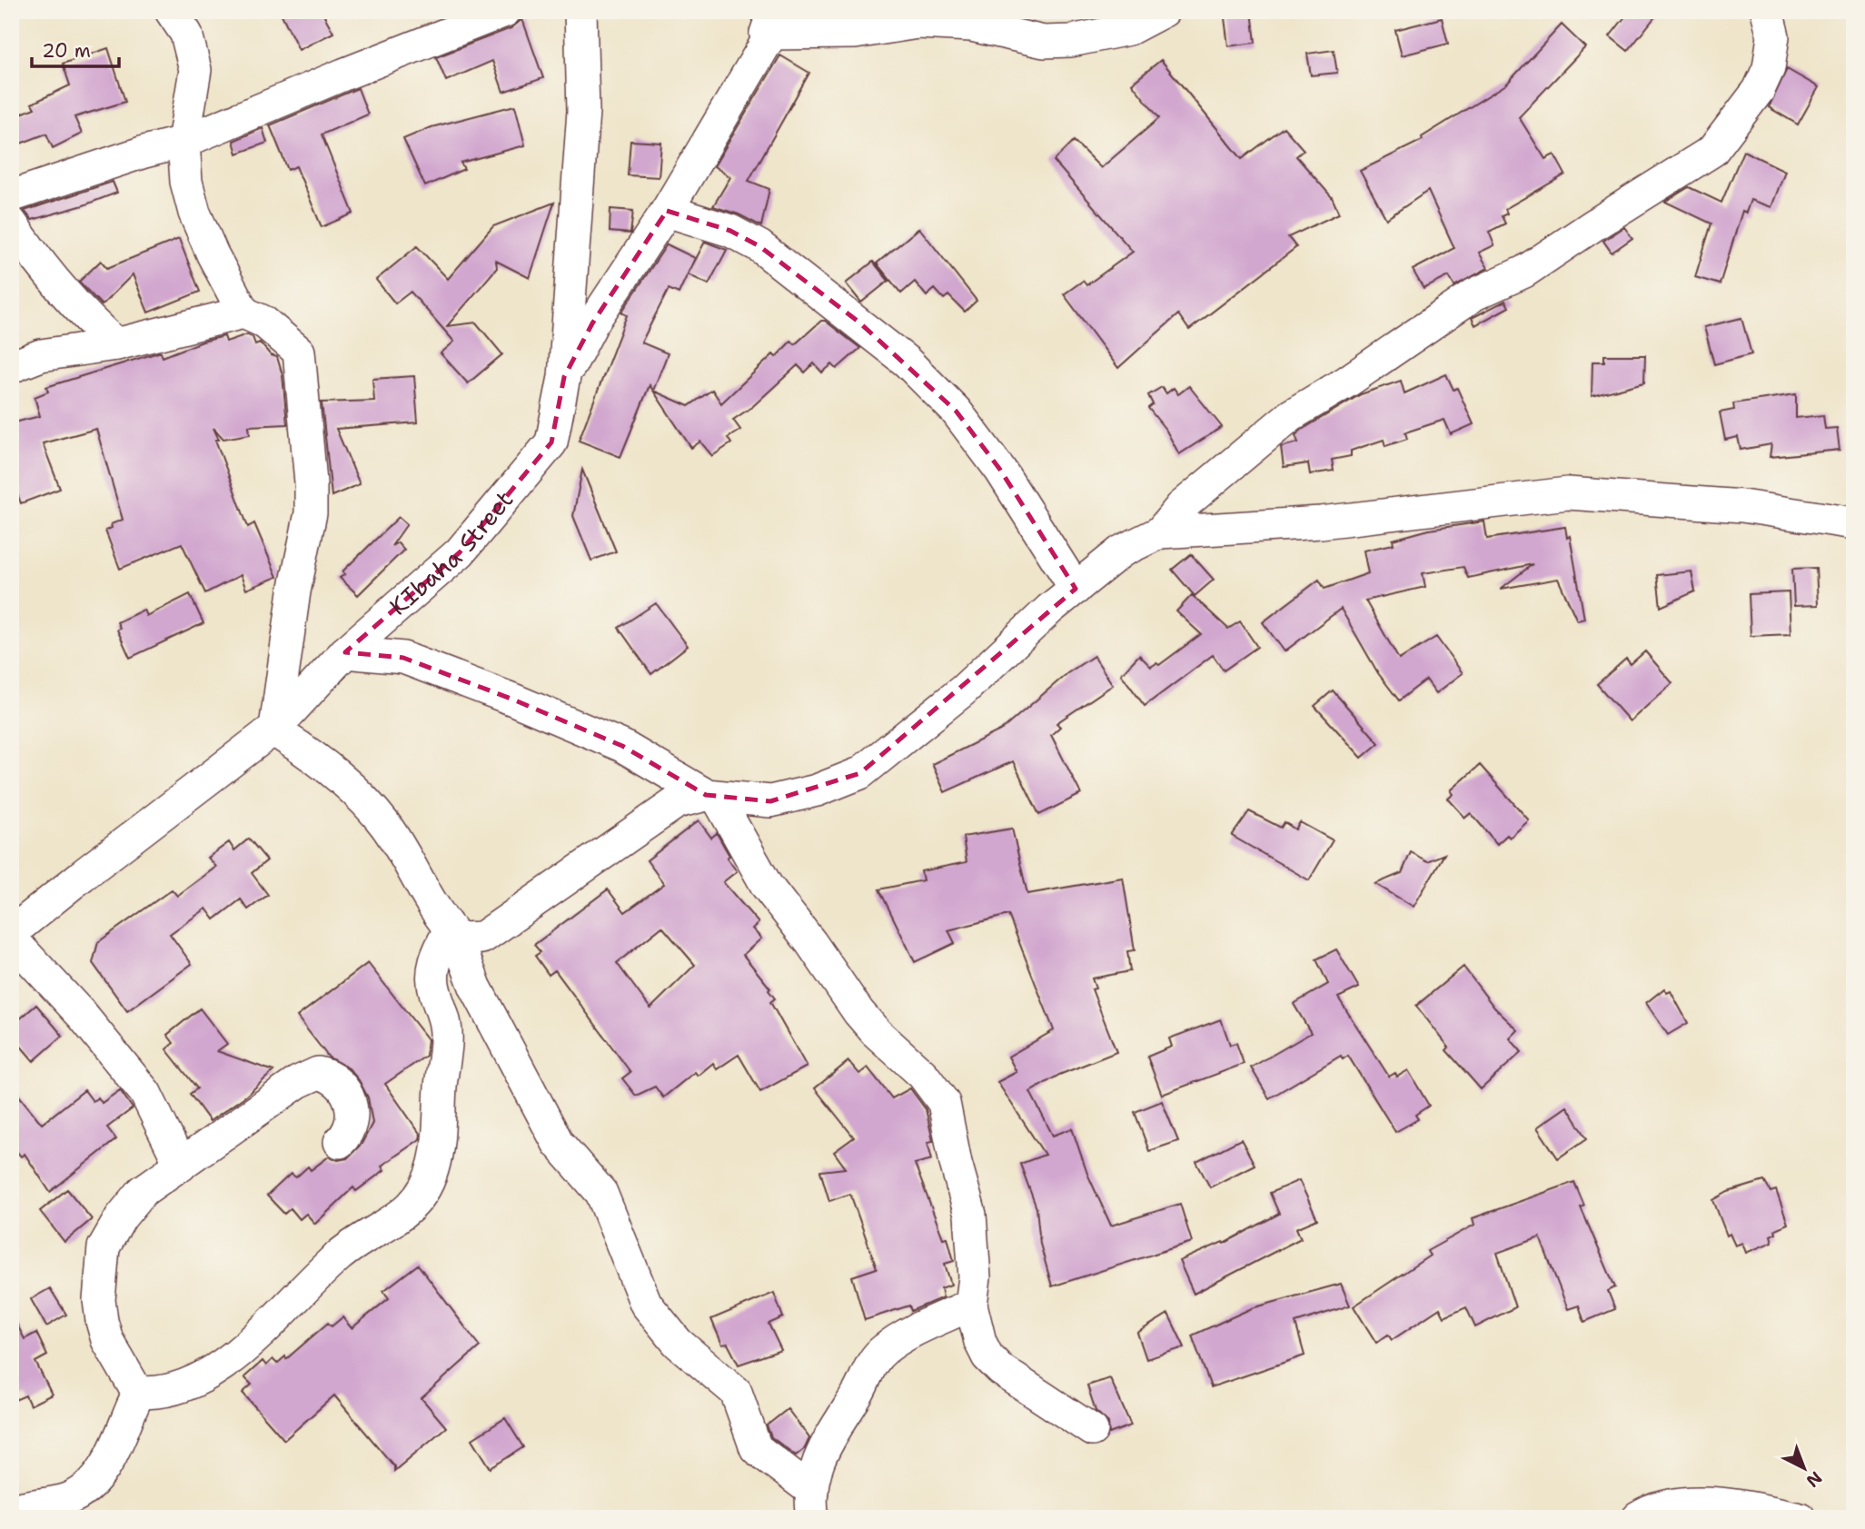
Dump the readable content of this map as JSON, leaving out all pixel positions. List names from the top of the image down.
{
  "streets": {
    "street": ["KIbaha Street"]
  },
  "scale_bar": "20 m",
  "north": "bottom right"
}
